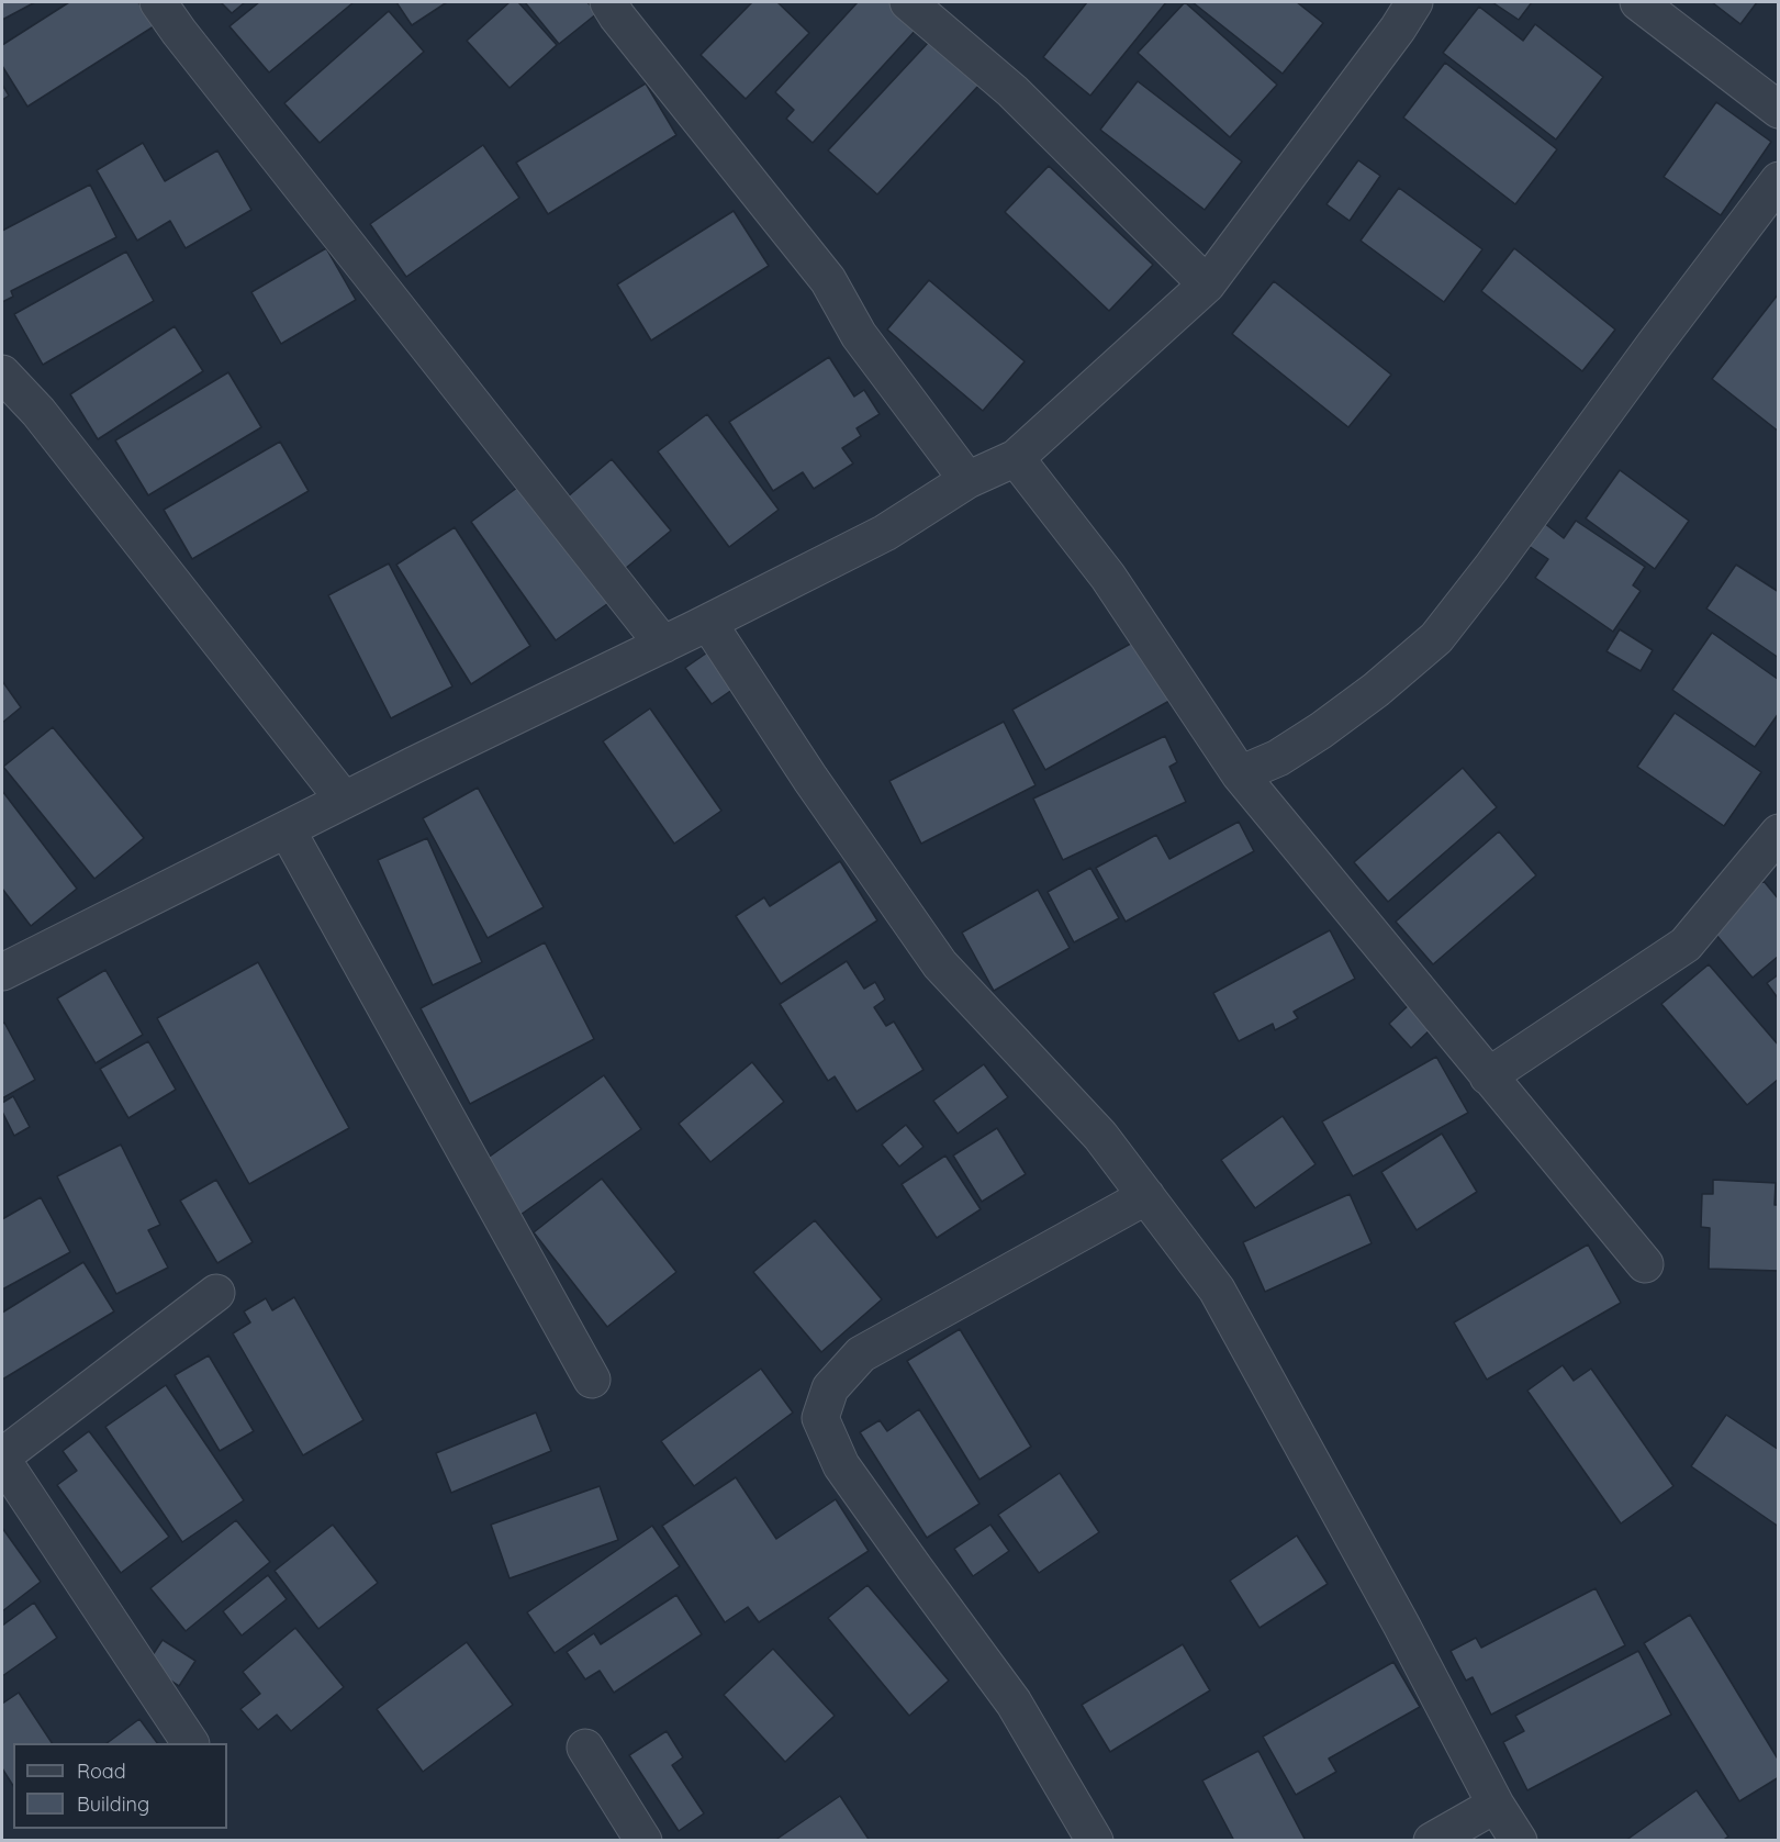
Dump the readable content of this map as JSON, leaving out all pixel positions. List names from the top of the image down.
{
  "legend": ["Road", "Building"]
}
